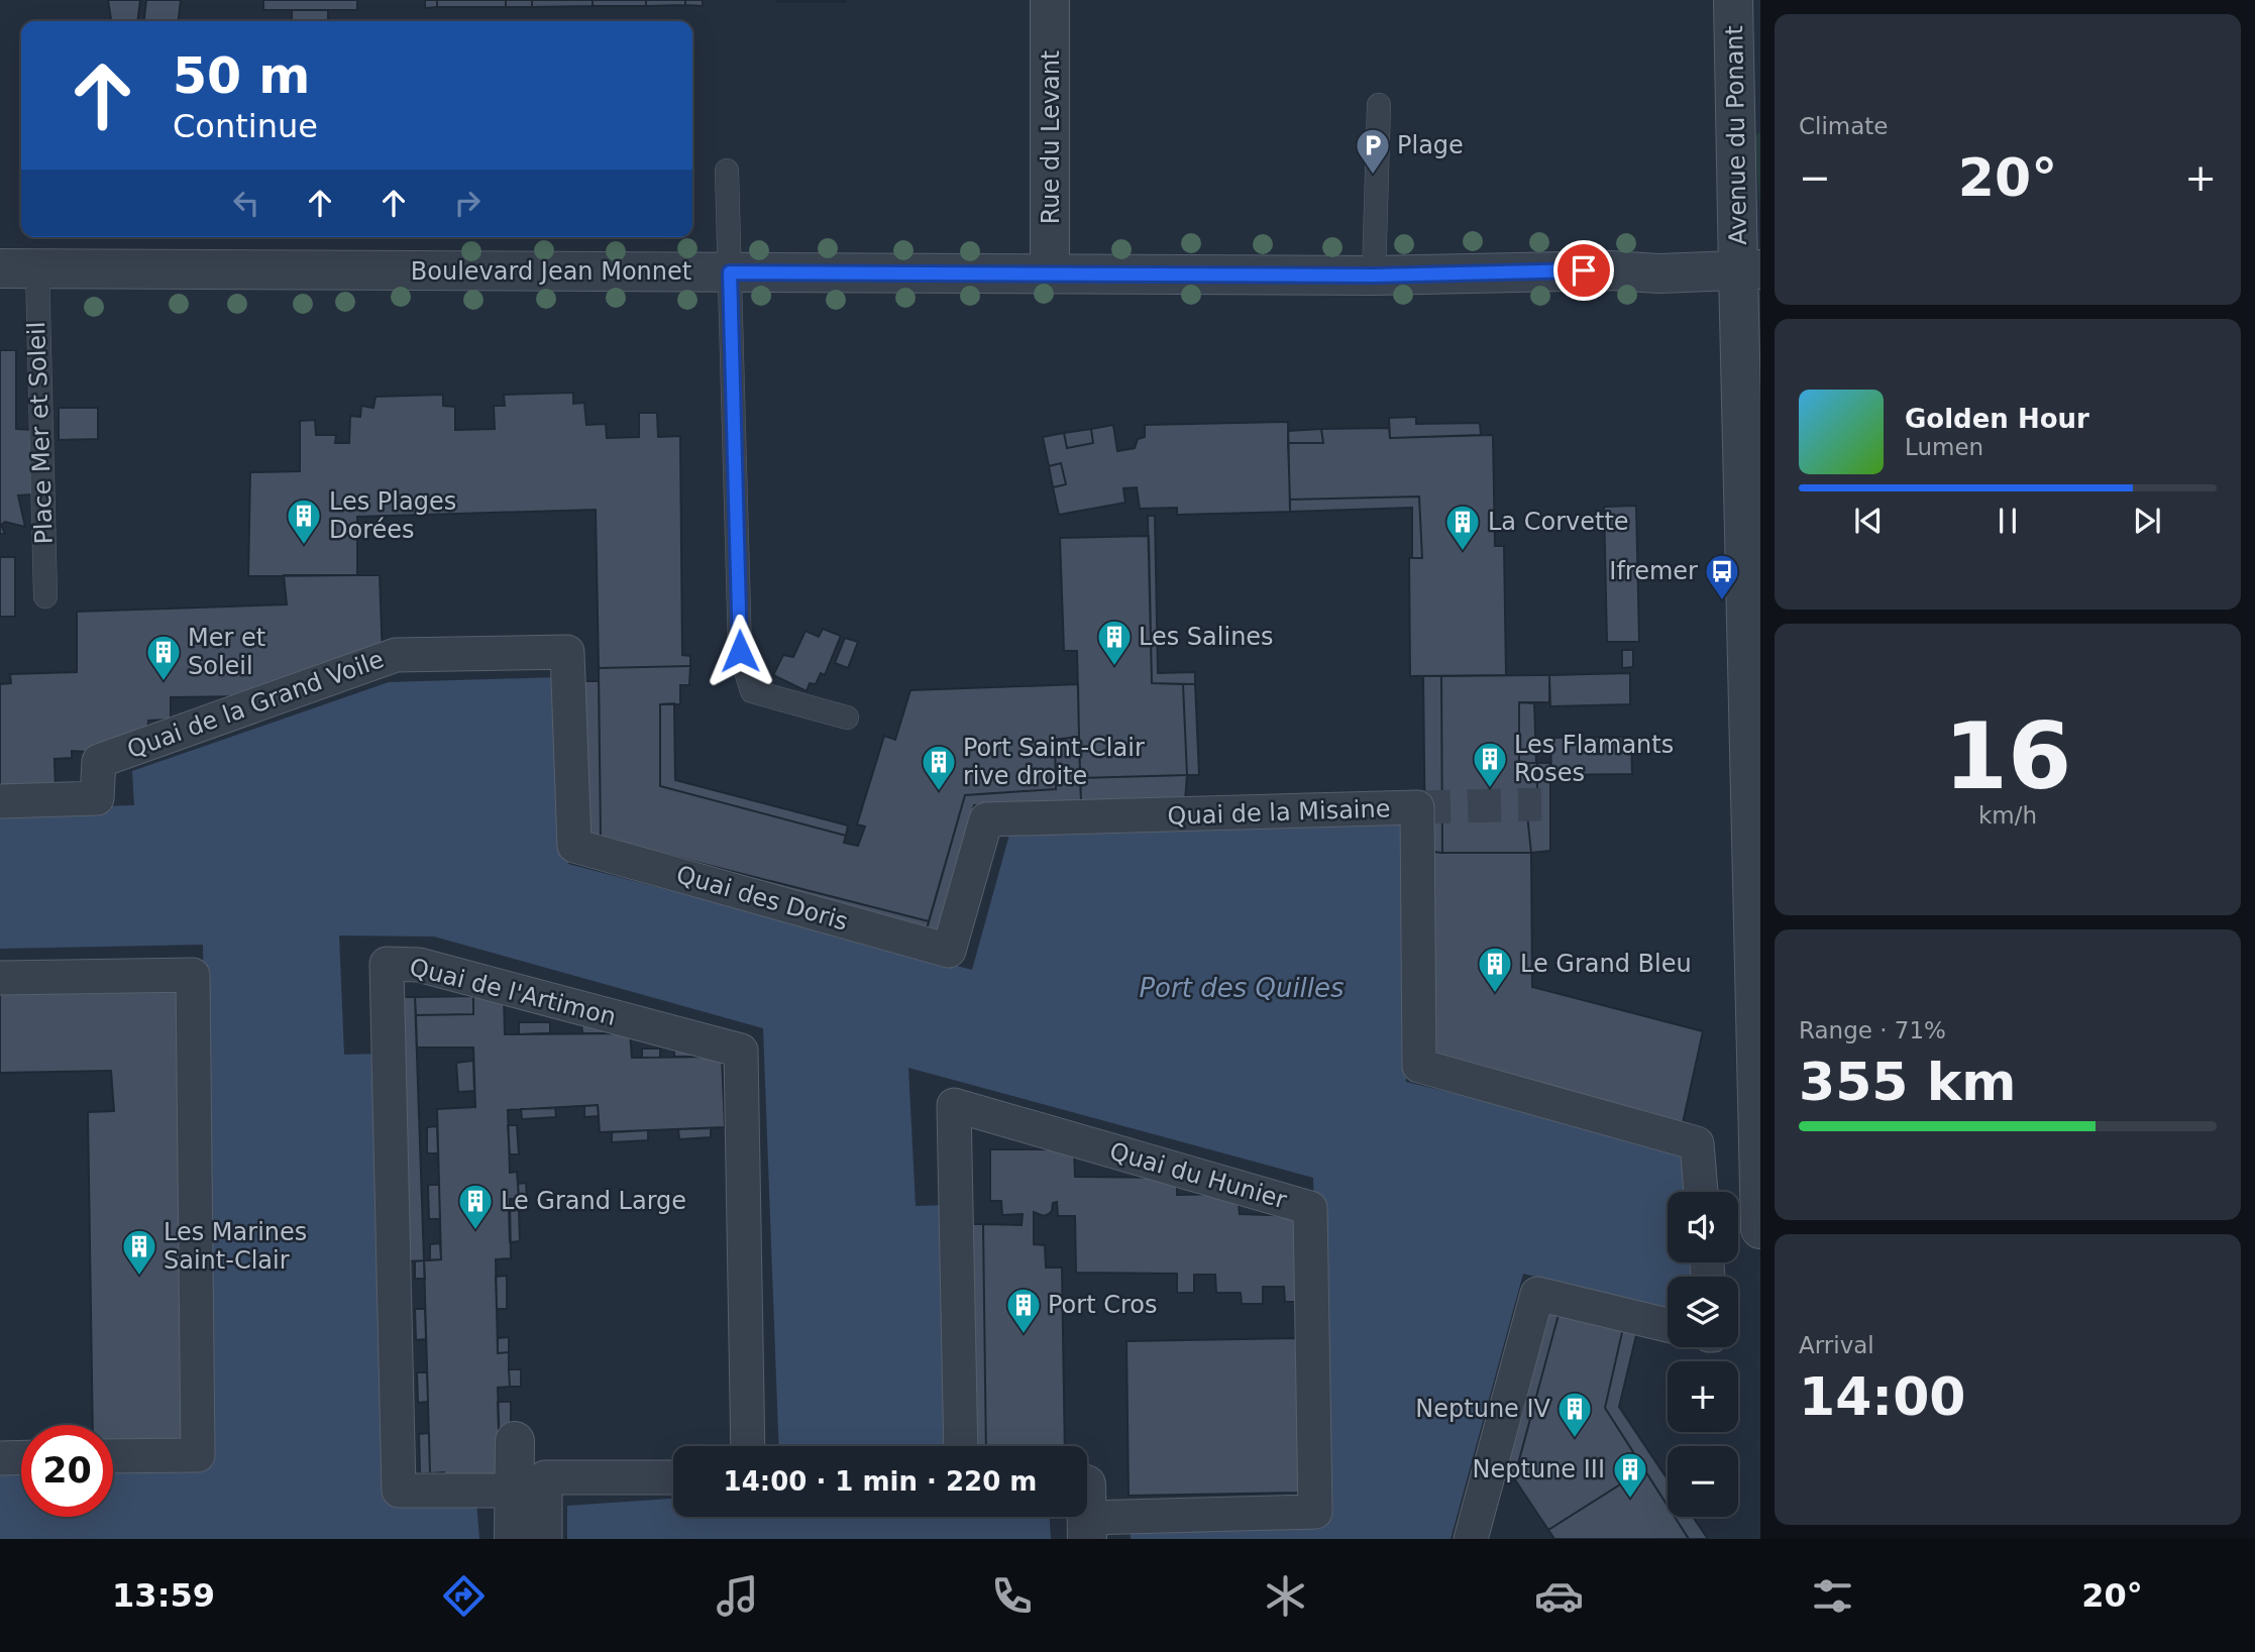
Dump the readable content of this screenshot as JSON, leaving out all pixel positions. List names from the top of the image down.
{
  "streets": {
    "street": [
      "Avenue du Ponant",
      "Rue du Levant",
      "Boulevard Jean Monnet",
      "Quai de la Grand Voile",
      "Quai de la Misaine",
      "Quai des Doris",
      "Quai de l'Artimon",
      "Quai du Hunier"
    ],
    "lane": ["Place Mer et Soleil"]
  },
  "crossings": [
    ["Avenue du Ponant", "Boulevard Jean Monnet"],
    ["Rue du Levant", "Boulevard Jean Monnet"],
    ["Boulevard Jean Monnet", "Place Mer et Soleil"],
    ["Quai de la Grand Voile", "Quai des Doris"],
    ["Quai de la Misaine", "Quai des Doris"]
  ],
  "water": ["Port des Quilles"],
  "places": {
    "parking": ["Plage"],
    "building": [
      "Les Plages Dorées",
      "La Corvette",
      "Les Salines",
      "Mer et Soleil",
      "Les Flamants Roses",
      "Port Saint-Clair rive droite",
      "Le Grand Bleu",
      "Le Grand Large",
      "Les Marines Saint-Clair",
      "Port Cros",
      "Neptune IV",
      "Neptune III"
    ],
    "bus stop": ["Ifremer"]
  },
  "page": {
    "tile": [
      "Climate",
      ["16", "km/h"],
      ["Range · 71%", "355 km"],
      ["Arrival", "14:00"]
    ],
    "turn": ["50 m", "Continue"],
    "heat": ["−", "20°", "+"],
    "song": ["Golden Hour", "Lumen"],
    "map_buttons": ["+", "−"],
    "limit": "20",
    "trip": "14:00 · 1 min · 220 m",
    "tabs": ["13:59", "20°"]
  }
}
